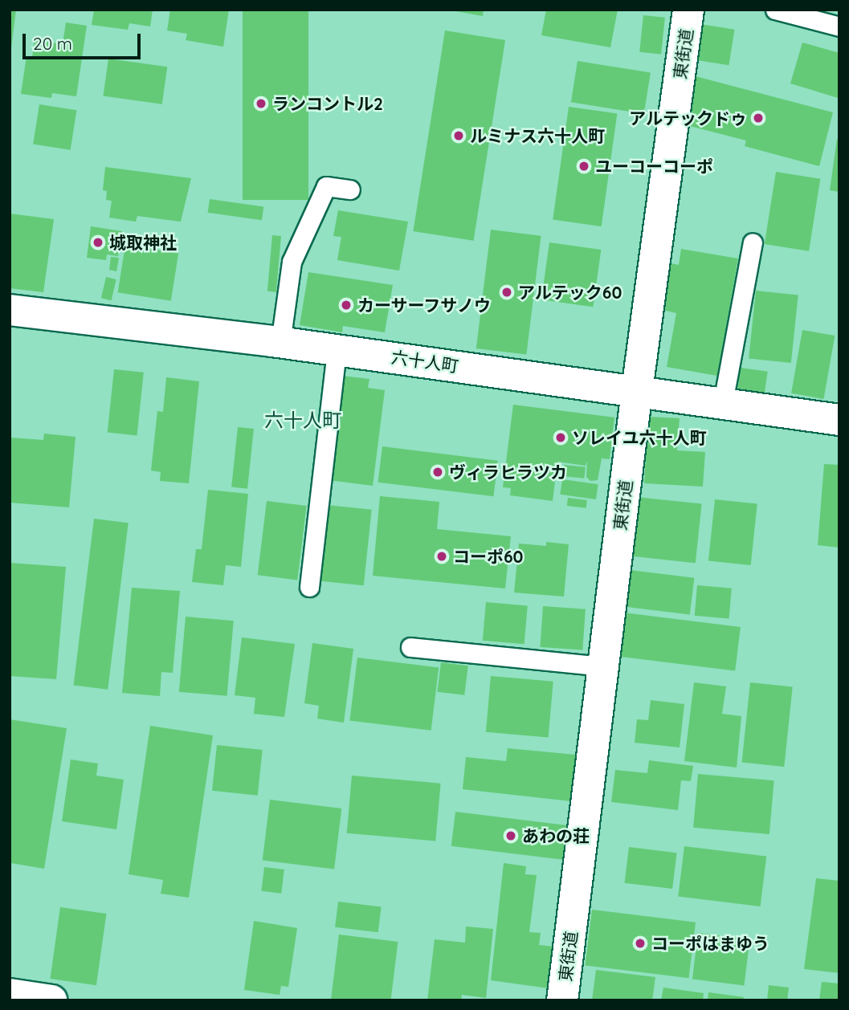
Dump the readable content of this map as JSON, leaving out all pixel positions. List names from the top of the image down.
{
  "streets": {
    "street": ["東街道", "六十人町"]
  },
  "crossings": [
    ["東街道", "六十人町"]
  ],
  "districts": ["六十人町"],
  "places": [
    "ランコントル2",
    "アルテックドゥ",
    "ルミナス六十人町",
    "ユーコーコーポ",
    "城取神社",
    "アルテック60",
    "カーサーフサノウ",
    "ソレイユ六十人町",
    "ヴィラヒラツカ",
    "コーポ60",
    "あわの荘",
    "コーポはまゆう"
  ],
  "scale_bar": "20 m"
}
